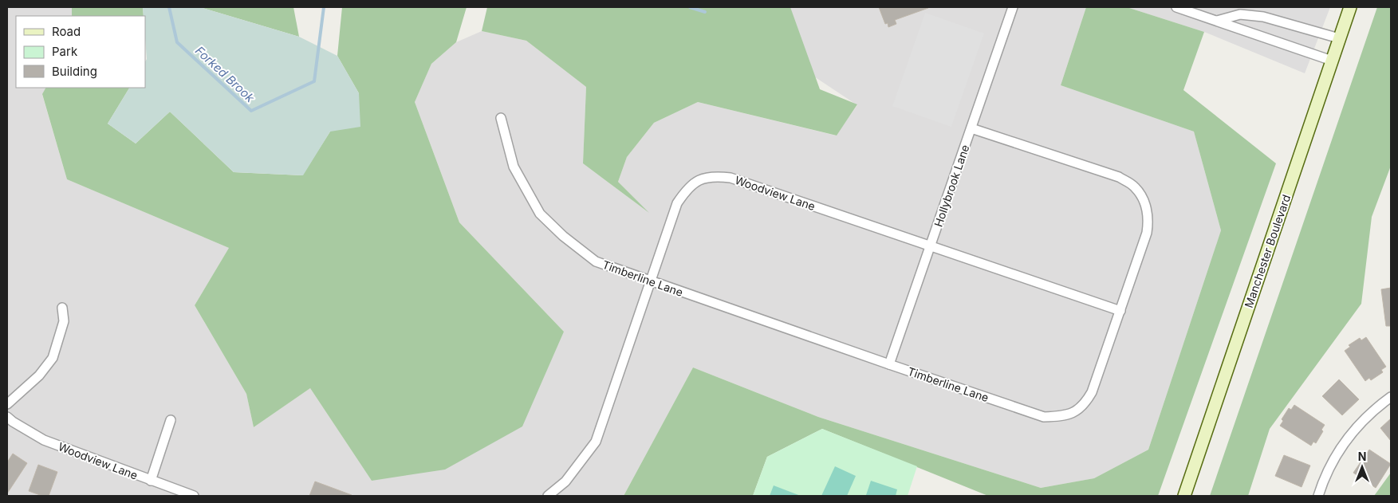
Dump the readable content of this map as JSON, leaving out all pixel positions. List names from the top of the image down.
{
  "streets": {
    "street": [
      "Hollybrook Lane",
      "Woodview Lane",
      "Manchester Boulevard",
      "Timberline Lane"
    ]
  },
  "crossings": [
    ["Hollybrook Lane", "Woodview Lane"],
    ["Hollybrook Lane", "Timberline Lane"],
    ["Woodview Lane", "Timberline Lane"]
  ],
  "water": ["Forked Brook"],
  "legend": ["Road", "Park", "Building"],
  "north": "top"
}
